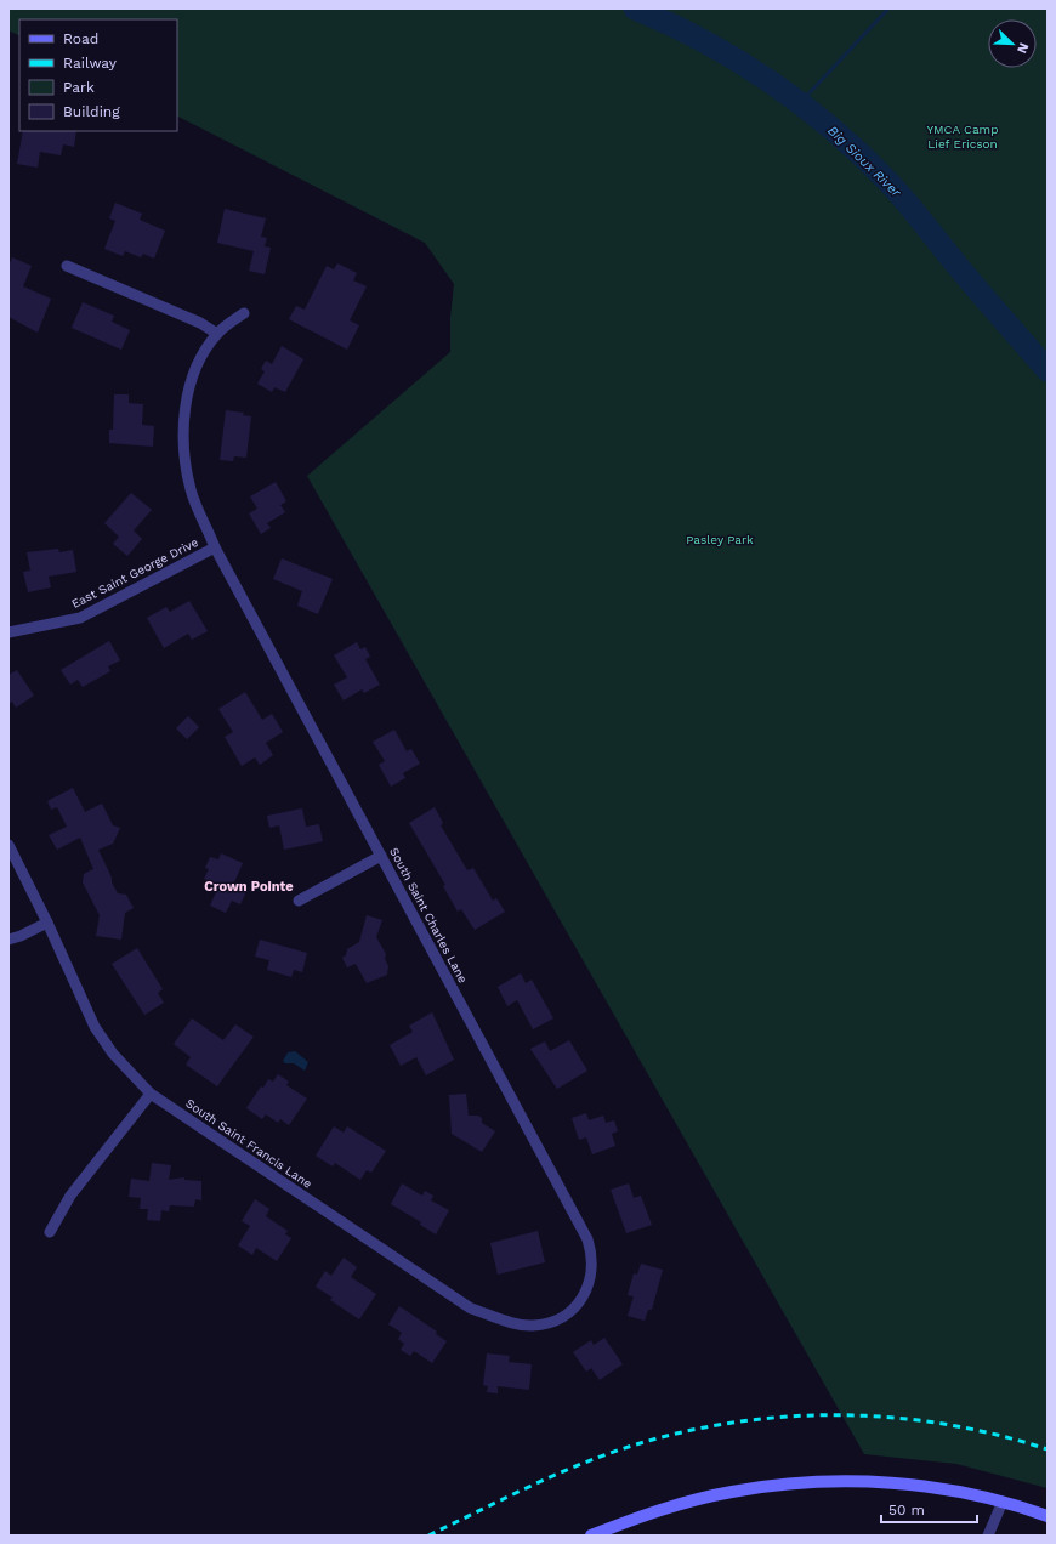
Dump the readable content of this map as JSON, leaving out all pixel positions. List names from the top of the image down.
{
  "streets": {
    "street": ["East Saint George Drive", "South Saint Charles Lane", "South Saint Francis Lane"]
  },
  "crossings": [
    ["East Saint George Drive", "South Saint Charles Lane"],
    ["South Saint Charles Lane", "South Saint Francis Lane"]
  ],
  "districts": ["Crown Pointe"],
  "water": ["Big Sioux River"],
  "parks": ["YMCA Camp Lief Ericson", "Pasley Park"],
  "legend": [
    "Road",
    "Railway",
    "Park",
    "Building"
  ],
  "scale_bar": "50 m",
  "north": "bottom right"
}
